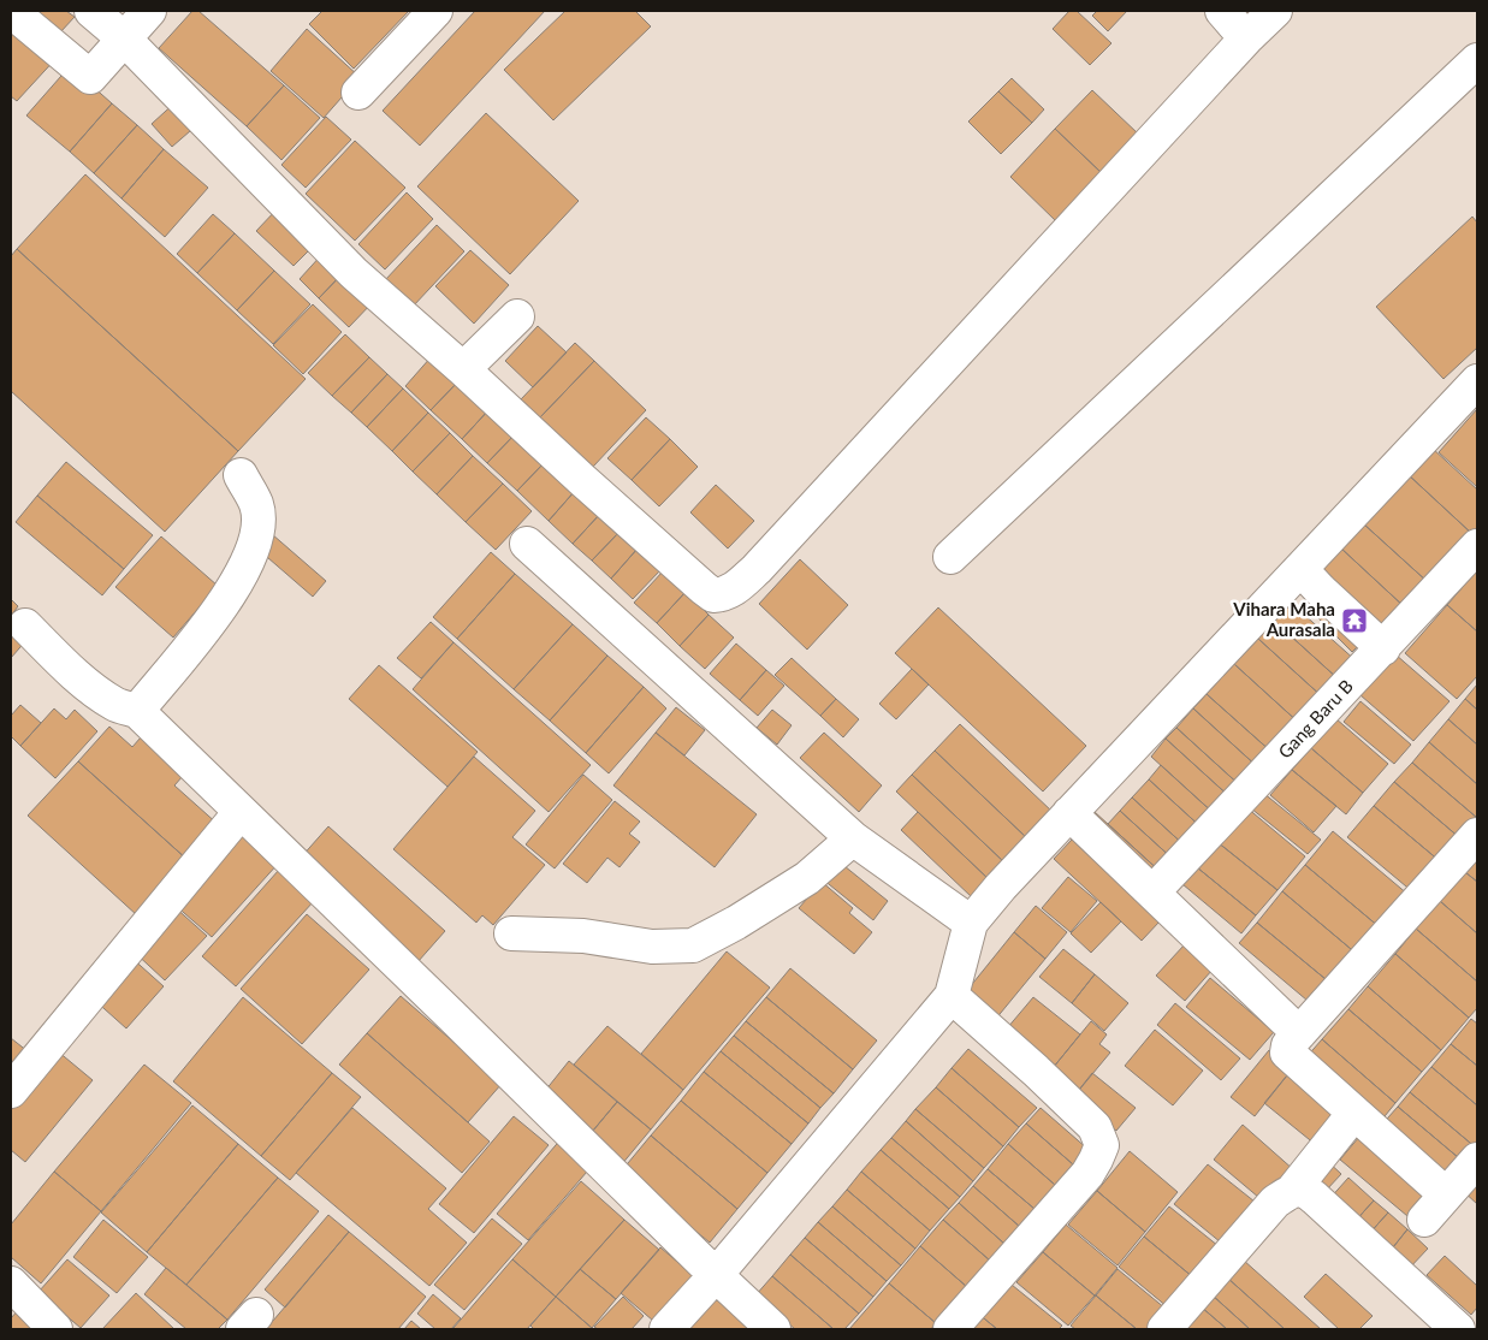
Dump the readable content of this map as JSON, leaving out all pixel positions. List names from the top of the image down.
{
  "streets": {
    "street": ["Gang Baru B"]
  },
  "places": {
    "temple": ["Vihara Maha Aurasala"]
  }
}
